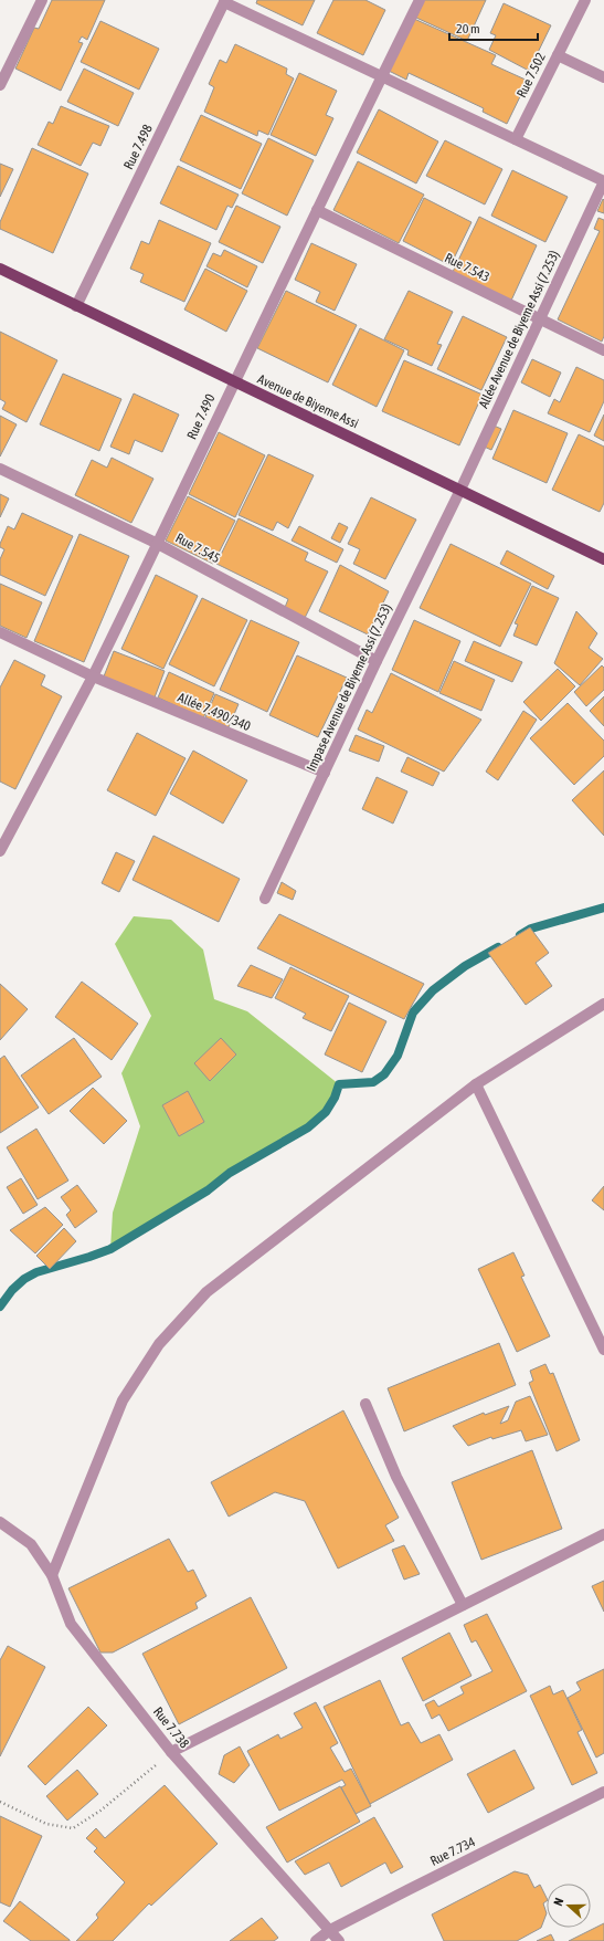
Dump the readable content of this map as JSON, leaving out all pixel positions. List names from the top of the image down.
{
  "streets": {
    "main road": ["Avenue de Biyeme Assi"],
    "street": [
      "Rue 7.502",
      "Rue 7.498",
      "Rue 7.543",
      "Allée Avenue de Biyeme Assi (7.253)",
      "Rue 7.490",
      "Rue 7.545",
      "Impase Avenue de Biyeme Assi (7.253)",
      "Allée 7.490/340",
      "Rue 7.738",
      "Rue 7.734"
    ]
  },
  "crossings": [
    ["Rue 7.498", "Avenue de Biyeme Assi"],
    ["Rue 7.543", "Allée Avenue de Biyeme Assi (7.253)"],
    ["Rue 7.543", "Rue 7.490"],
    ["Allée Avenue de Biyeme Assi (7.253)", "Avenue de Biyeme Assi"],
    ["Allée Avenue de Biyeme Assi (7.253)", "Impase Avenue de Biyeme Assi (7.253)"],
    ["Avenue de Biyeme Assi", "Rue 7.490"],
    ["Avenue de Biyeme Assi", "Impase Avenue de Biyeme Assi (7.253)"],
    ["Rue 7.490", "Rue 7.545"],
    ["Rue 7.490", "Allée 7.490/340"],
    ["Rue 7.545", "Impase Avenue de Biyeme Assi (7.253)"],
    ["Impase Avenue de Biyeme Assi (7.253)", "Allée 7.490/340"],
    ["Rue 7.738", "Rue 7.734"]
  ],
  "scale_bar": "20 m",
  "north": "left"
}
